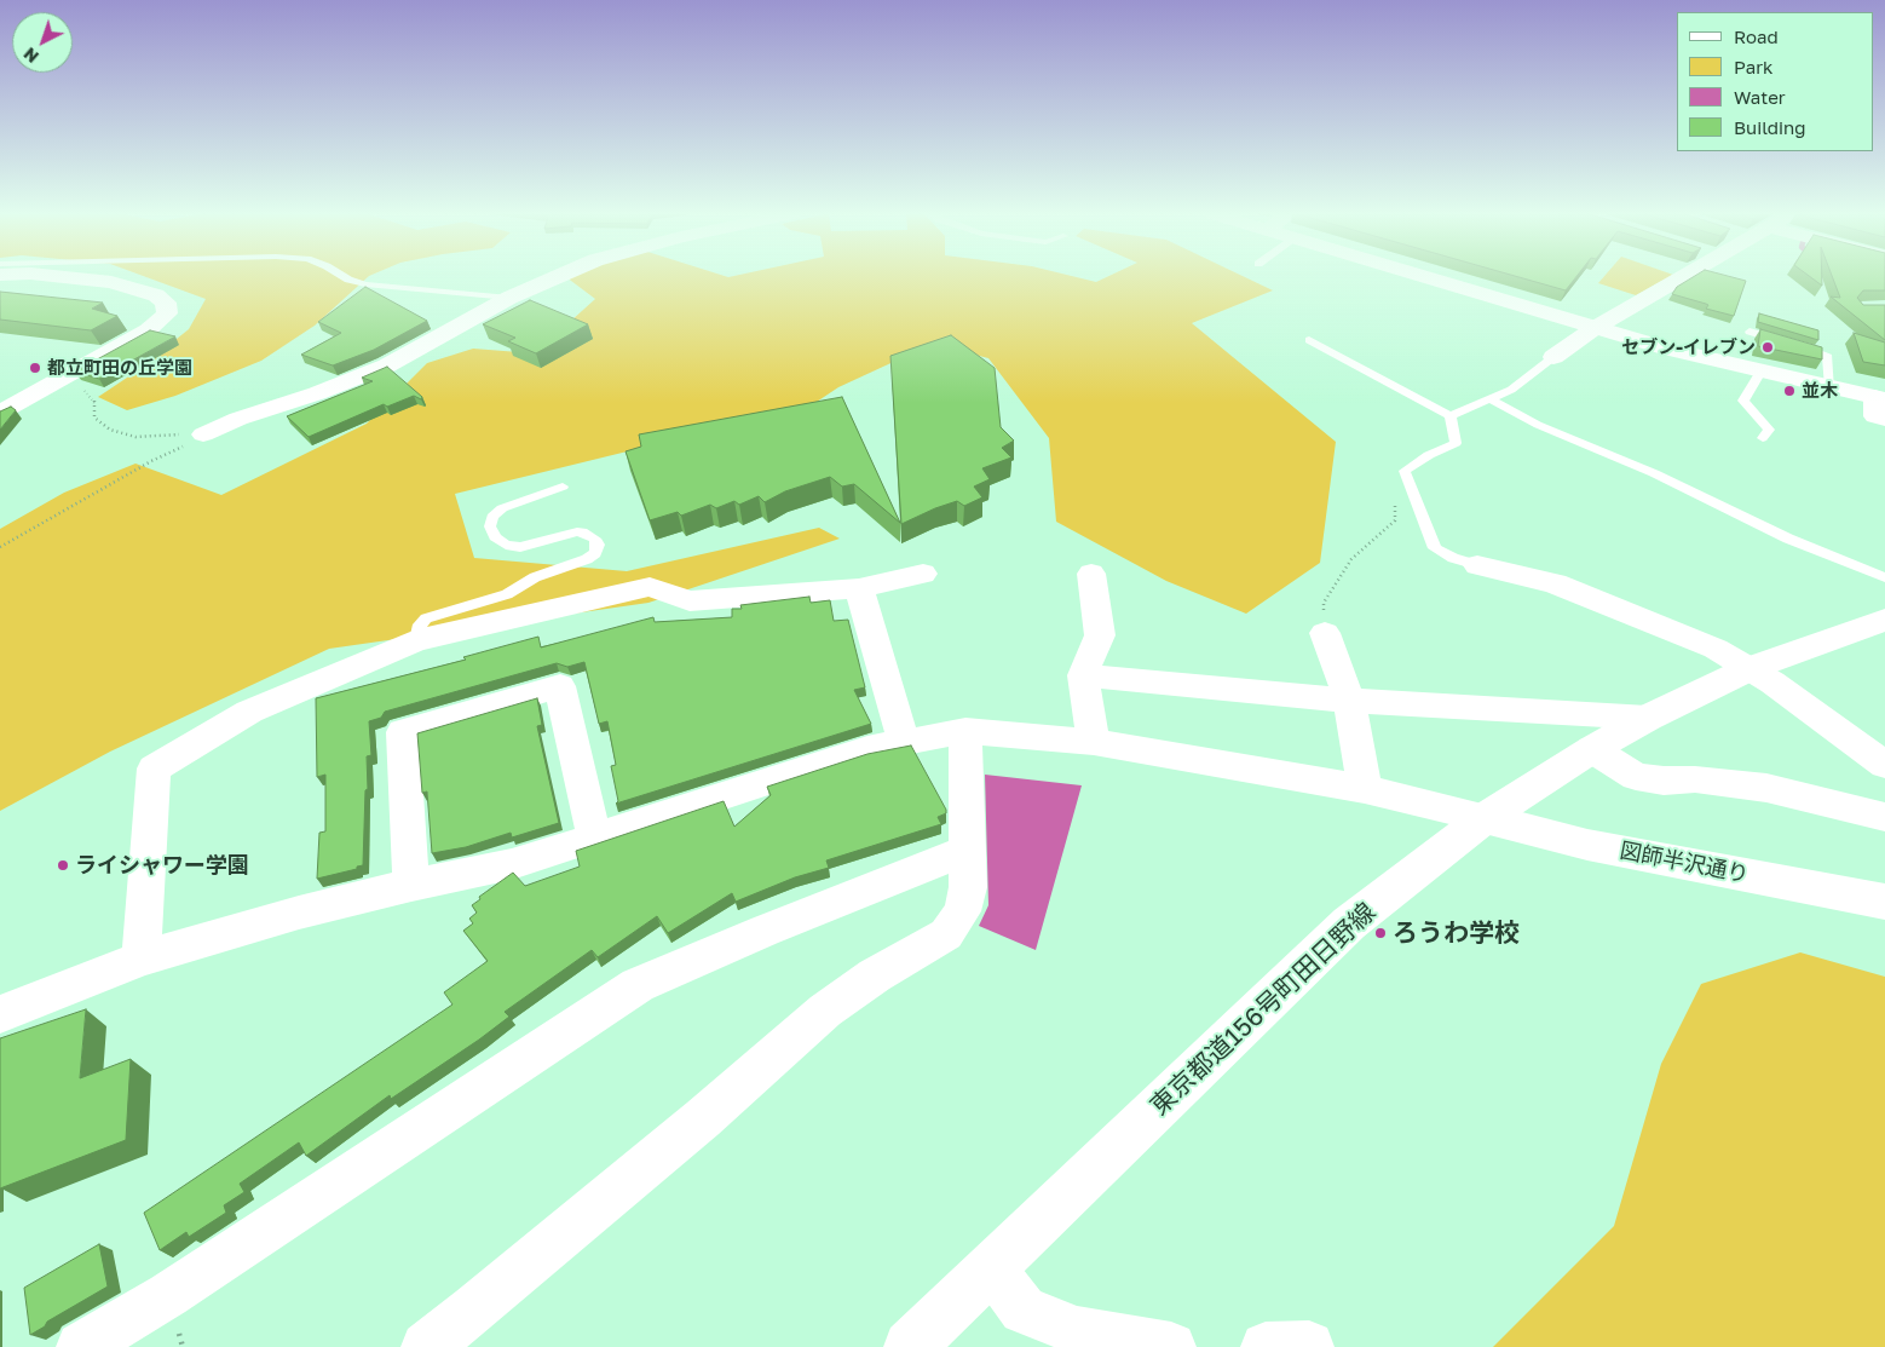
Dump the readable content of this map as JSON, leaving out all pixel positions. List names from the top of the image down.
{
  "streets": {
    "main road": ["図師半沢通り", "東京都道156号町田日野線"]
  },
  "crossings": [
    ["図師半沢通り", "東京都道156号町田日野線"]
  ],
  "places": [
    "セブン-イレブン",
    "都立町田の丘学園",
    "並木",
    "ライシャワー学園",
    "ろうわ学校"
  ],
  "legend": [
    "Road",
    "Park",
    "Water",
    "Building"
  ],
  "north": "bottom left"
}
